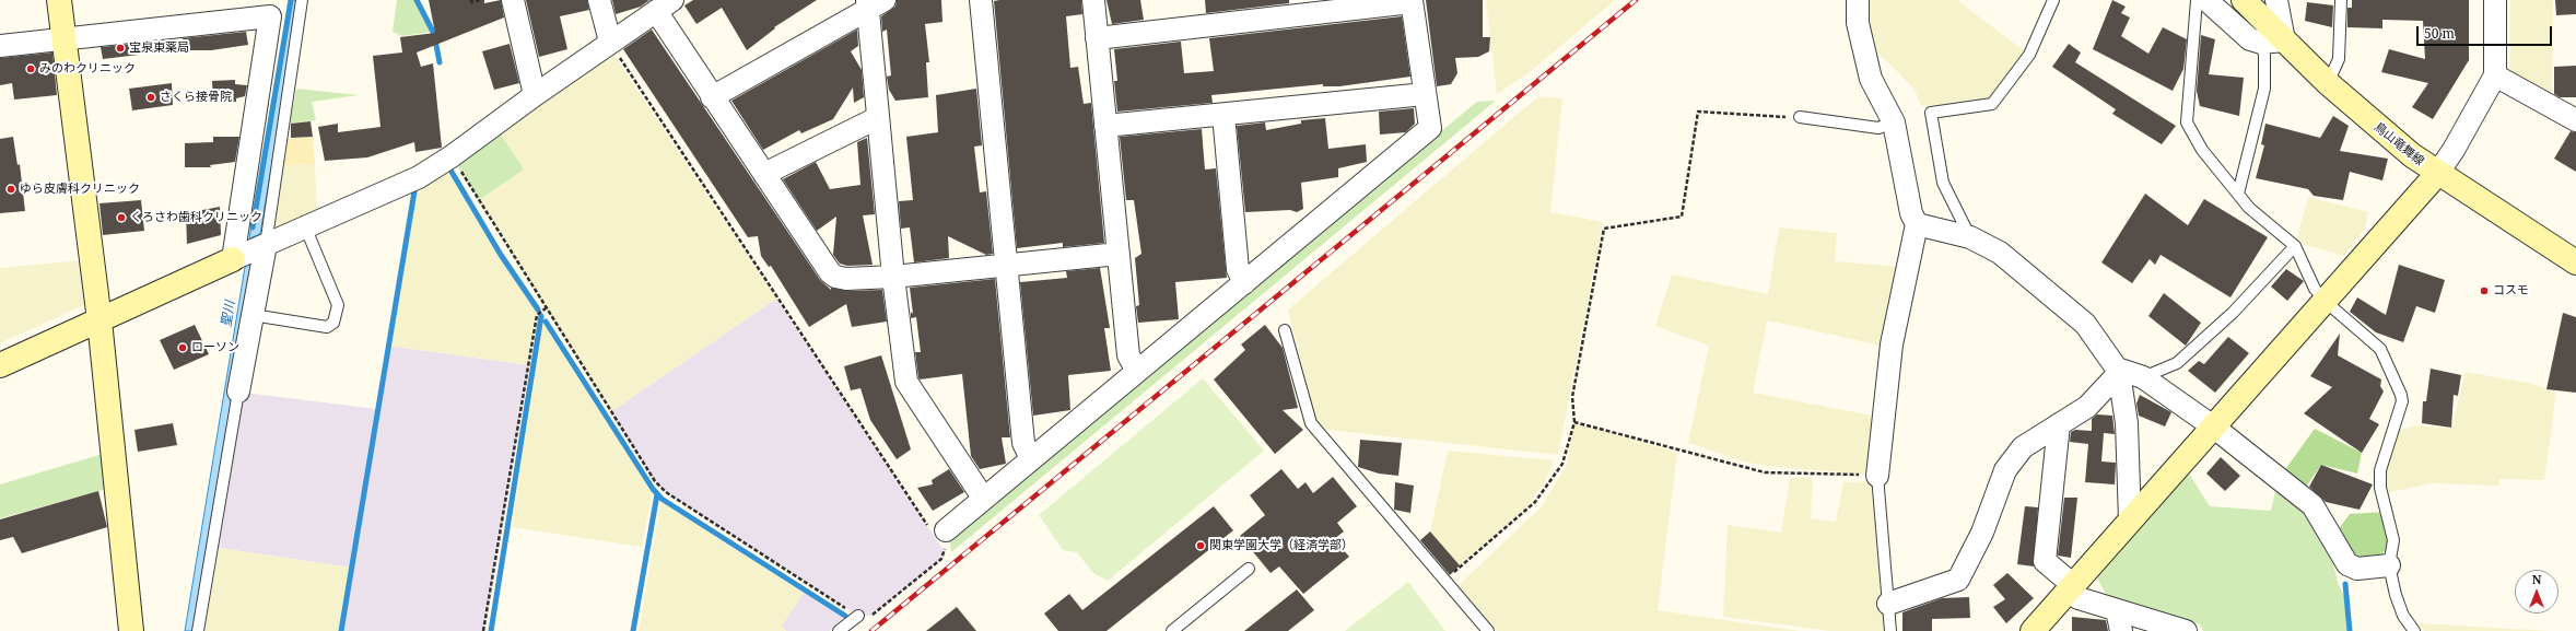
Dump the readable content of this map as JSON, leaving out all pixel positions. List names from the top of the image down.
{
  "streets": {
    "street": ["鳥山竜舞線"]
  },
  "water": ["聖川"],
  "places": [
    "宝泉東薬局",
    "みのわクリニック",
    "さくら接骨院",
    "ゆら皮膚科クリニック",
    "くろさわ歯科クリニック",
    "コスモ",
    "ローソン",
    "関東学園大学（経済学部）"
  ],
  "scale_bar": "50 m",
  "north": "top"
}
